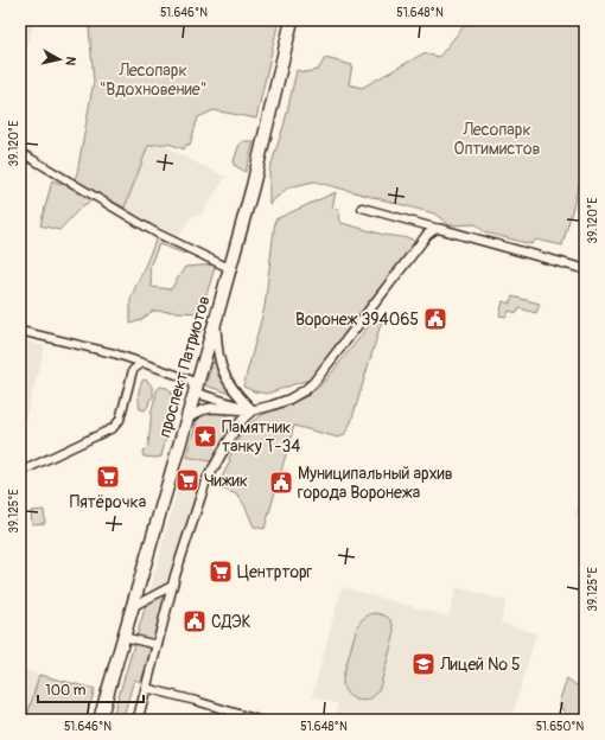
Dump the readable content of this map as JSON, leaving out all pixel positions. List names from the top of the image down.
{
  "streets": {
    "highway": ["проспект Патриотов"]
  },
  "parks": ["Лесопарк \"Вдохновение\"", "Лесопарк Оптимистов"],
  "places": {
    "public building": ["Воронеж 394065", "Муниципальный архив города Воронежа", "СДЭК"],
    "place": ["Памятник танку Т-34"],
    "supermarket": ["Пятёрочка", "Чижик", "Центрторг"],
    "school or university": ["Лицей № 5"]
  },
  "scale_bar": "100 m",
  "north": "right",
  "coordinates": [
    "51.646°N",
    "51.648°N",
    "39.120°E",
    "39.125°E",
    "51.650°N"
  ]
}
